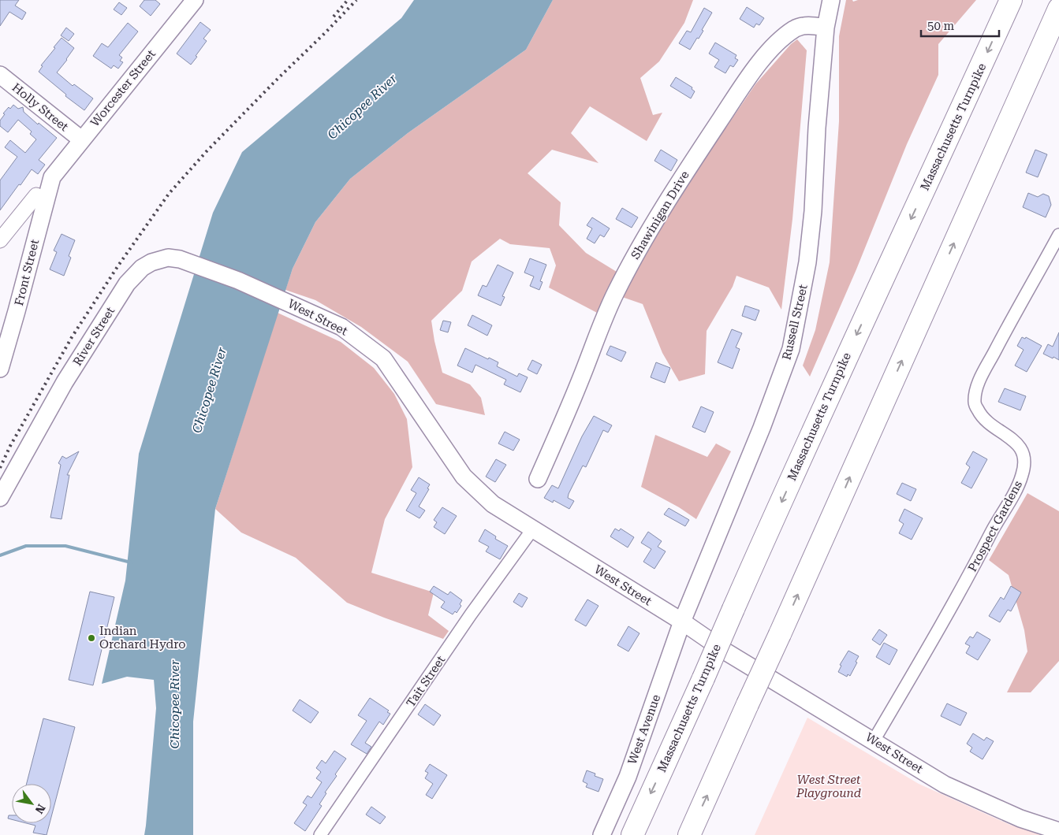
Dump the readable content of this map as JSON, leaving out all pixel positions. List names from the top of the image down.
{
  "streets": {
    "highway": ["Massachusetts Turnpike"],
    "main road": [
      "Worcester Street",
      "Holly Street",
      "Shawinigan Drive",
      "Front Street",
      "West Street",
      "Russell Street",
      "River Street",
      "West Avenue"
    ],
    "street": ["Prospect Gardens", "Tait Street"]
  },
  "crossings": [
    ["Worcester Street", "Holly Street"],
    ["Worcester Street", "Front Street"],
    ["Shawinigan Drive", "Russell Street"],
    ["West Street", "Russell Street"],
    ["West Street", "River Street"],
    ["West Street", "Prospect Gardens"],
    ["West Street", "Tait Street"],
    ["West Street", "West Avenue"],
    ["Russell Street", "West Avenue"]
  ],
  "water": ["Chicopee River"],
  "parks": ["West Street Playground"],
  "places": ["Indian Orchard Hydro"],
  "scale_bar": "50 m",
  "north": "bottom right"
}
